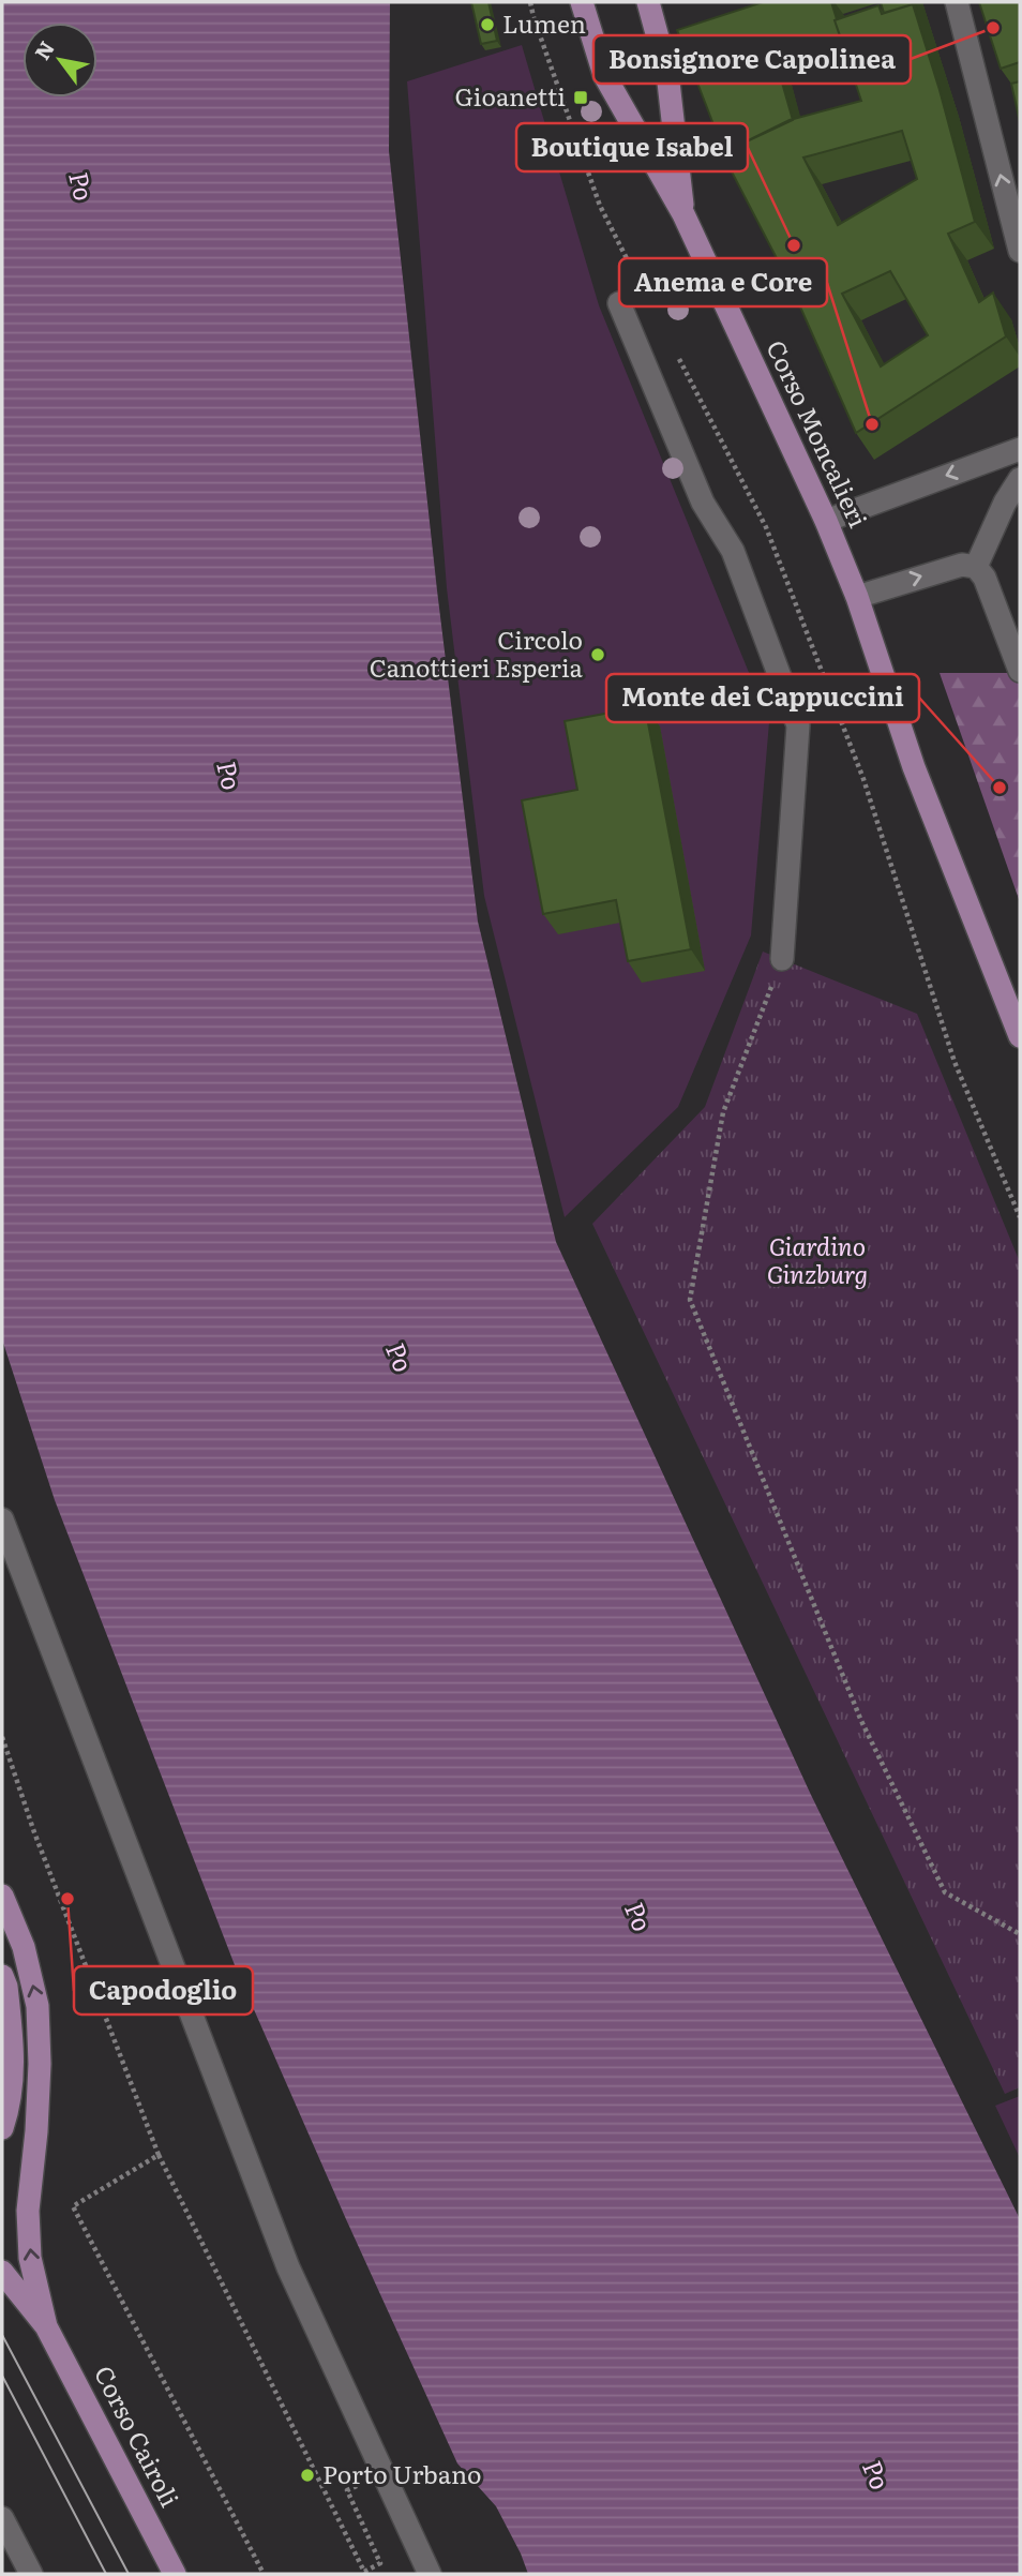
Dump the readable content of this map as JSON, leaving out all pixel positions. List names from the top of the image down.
{
  "streets": {
    "main road": ["Corso Moncalieri", "Corso Cairoli"]
  },
  "water": ["Po"],
  "parks": ["Giardino Ginzburg"],
  "places": {
    "other": [
      "Lumen",
      "Bonsignore Capolinea",
      "Boutique Isabel",
      "Anema e Core",
      "Circolo Canottieri Esperia",
      "Monte dei Cappuccini",
      "Capodoglio",
      "Porto Urbano"
    ],
    "transit": ["Gioanetti"]
  },
  "north": "top left"
}
